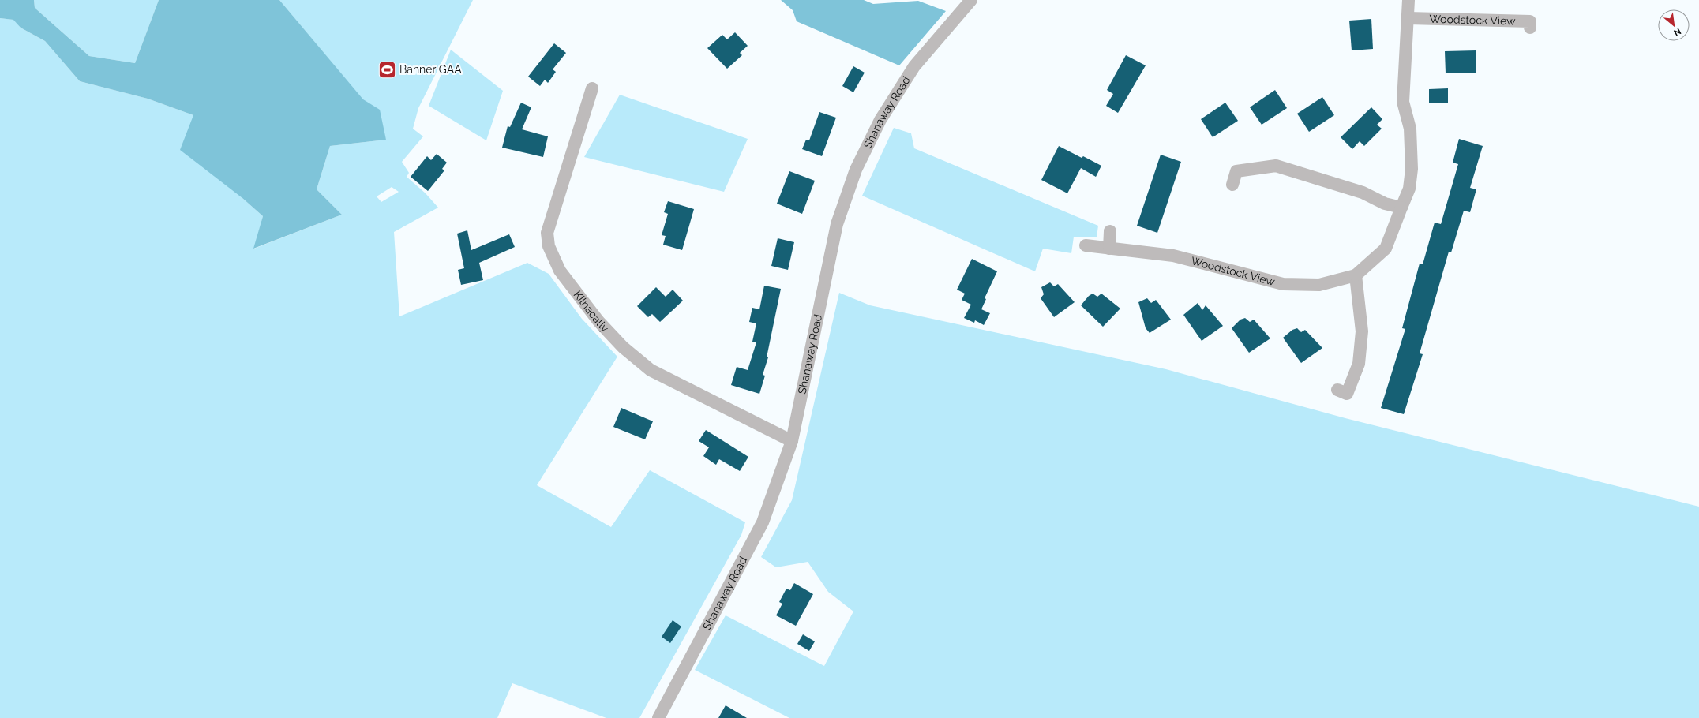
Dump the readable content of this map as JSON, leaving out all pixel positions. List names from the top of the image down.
{
  "streets": {
    "street": ["Woodstock View", "Shanaway Road", "Kilnacally"]
  },
  "crossings": [
    ["Shanaway Road", "Kilnacally"]
  ],
  "places": {
    "sports": ["Banner GAA"]
  },
  "north": "bottom right"
}
